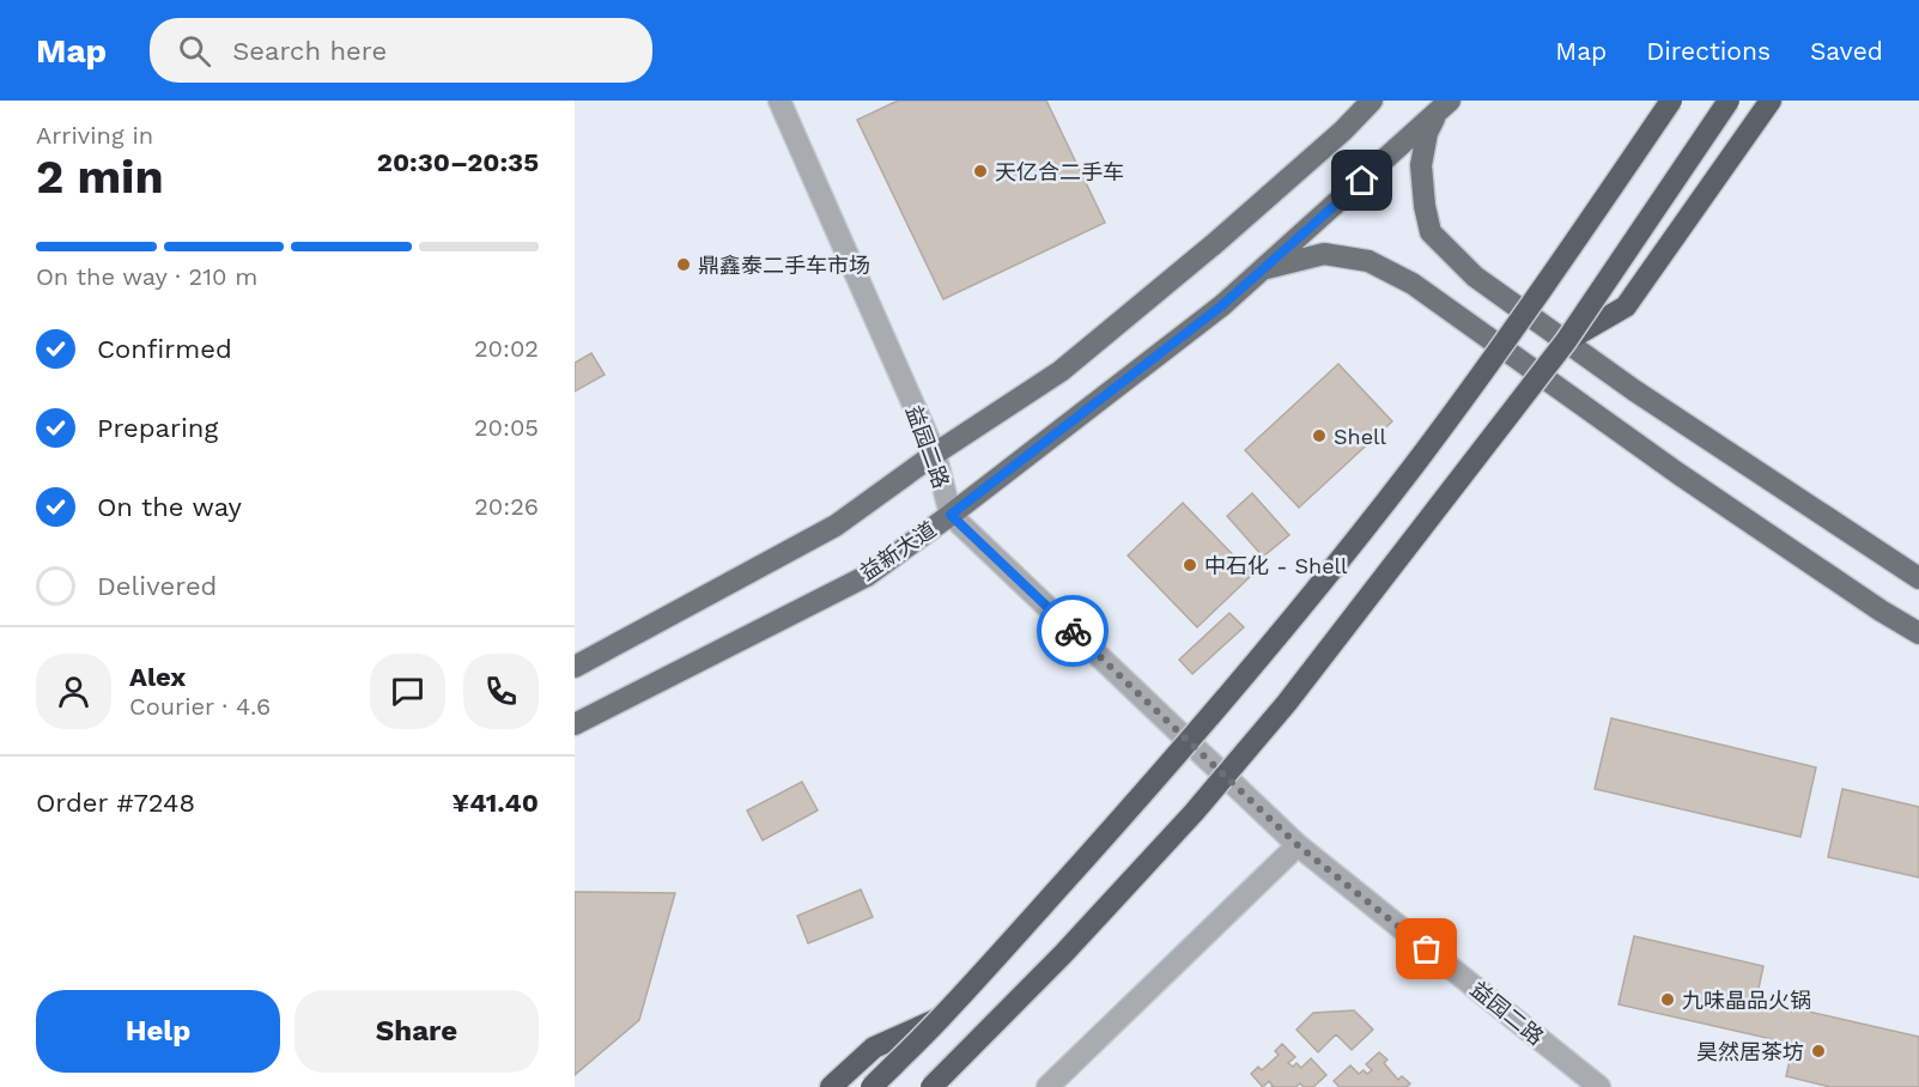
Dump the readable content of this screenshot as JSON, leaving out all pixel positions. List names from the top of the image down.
{
  "streets": {
    "main road": ["益新大道"],
    "street": ["益园二路"]
  },
  "crossings": [
    ["益园二路", "益新大道"]
  ],
  "places": [
    "天亿合二手车",
    "鼎鑫泰二手车市场",
    "Shell",
    "中石化 - Shell",
    "九味晶品火锅",
    "昊然居茶坊"
  ],
  "page": {
    "header": "Map",
    "search": "Search here",
    "nav": ["Map", "Directions", "Saved"],
    "heading": ["2 min", "Arriving in", "20:30–20:35"],
    "panel": [
      "Alex",
      "Courier · 4.6",
      "Order #7248",
      "¥41.40"
    ],
    "bar": "On the way · 210 m",
    "list": [
      ["Confirmed", "20:02"],
      ["Preparing", "20:05"],
      ["On the way", "20:26"],
      "Delivered"
    ],
    "buttons": ["Help", "Share"]
  }
}
